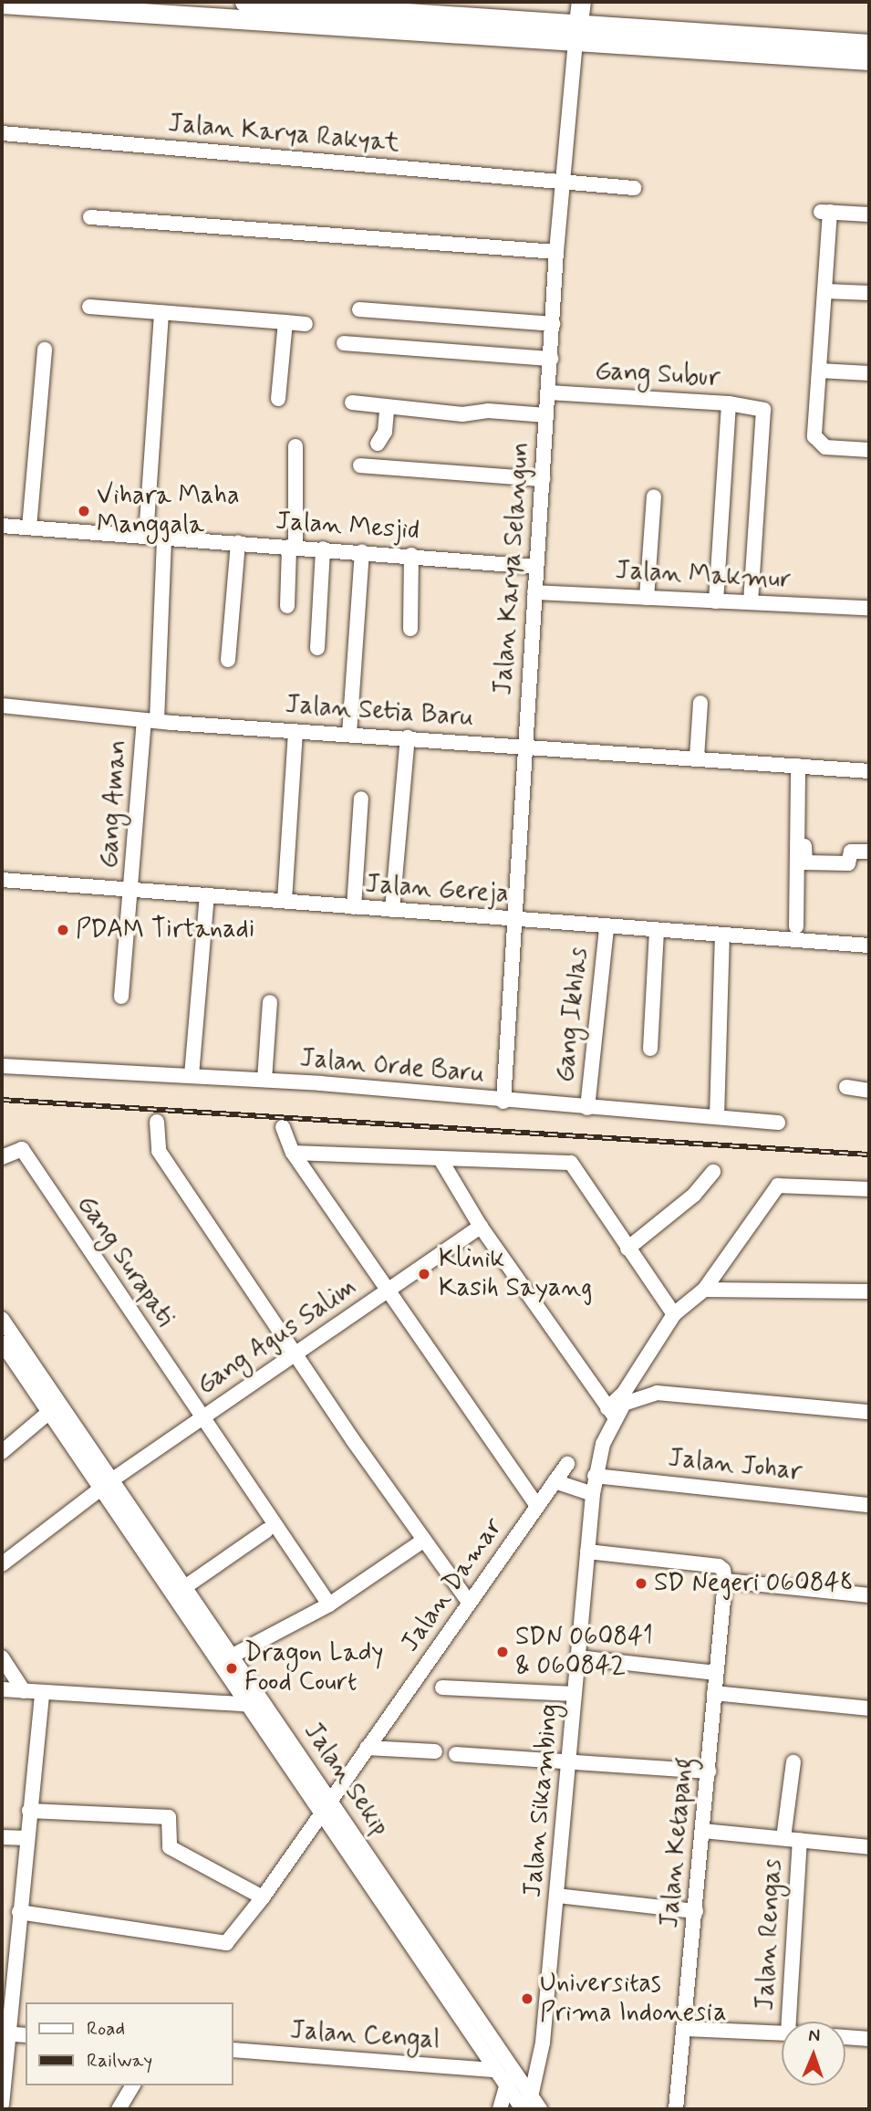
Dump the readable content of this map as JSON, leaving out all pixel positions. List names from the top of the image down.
{
  "streets": {
    "street": [
      "Jalan Karya Rakyat",
      "Gang Subur",
      "Jalan Mesjid",
      "Jalan Karya Selangun",
      "Jalan Makmur",
      "Jalan Setia Baru",
      "Gang Aman",
      "Jalan Gereja",
      "Gang Ikhlas",
      "Jalan Orde Baru",
      "Gang Surapati",
      "Gang Agus Salim",
      "Jalan Johar",
      "Jalan Damar",
      "Jalan Sekip",
      "Jalan Sikambing",
      "Jalan Ketapang",
      "Jalan Rengas",
      "Jalan Cengal"
    ]
  },
  "crossings": [
    ["Jalan Karya Rakyat", "Jalan Karya Selangun"],
    ["Gang Subur", "Jalan Karya Selangun"],
    ["Gang Subur", "Jalan Makmur"],
    ["Jalan Mesjid", "Jalan Karya Selangun"],
    ["Jalan Mesjid", "Gang Aman"],
    ["Jalan Karya Selangun", "Jalan Makmur"],
    ["Jalan Karya Selangun", "Jalan Setia Baru"],
    ["Jalan Karya Selangun", "Jalan Gereja"],
    ["Jalan Karya Selangun", "Jalan Orde Baru"],
    ["Jalan Setia Baru", "Gang Aman"],
    ["Gang Aman", "Jalan Gereja"],
    ["Jalan Gereja", "Gang Ikhlas"],
    ["Gang Ikhlas", "Jalan Orde Baru"],
    ["Gang Surapati", "Gang Agus Salim"],
    ["Gang Agus Salim", "Jalan Sekip"],
    ["Jalan Johar", "Jalan Sikambing"],
    ["Jalan Damar", "Jalan Sekip"],
    ["Jalan Sekip", "Jalan Sikambing"],
    ["Jalan Sekip", "Jalan Cengal"]
  ],
  "places": [
    "Vihara Maha Manggala",
    "PDAM Tirtanadi",
    "Klinik Kasih Sayang",
    "SD Negeri 060848",
    "SDN 060841 & 060842",
    "Dragon Lady Food Court",
    "Universitas Prima Indonesia"
  ],
  "legend": ["Road", "Railway"],
  "north": "top"
}
